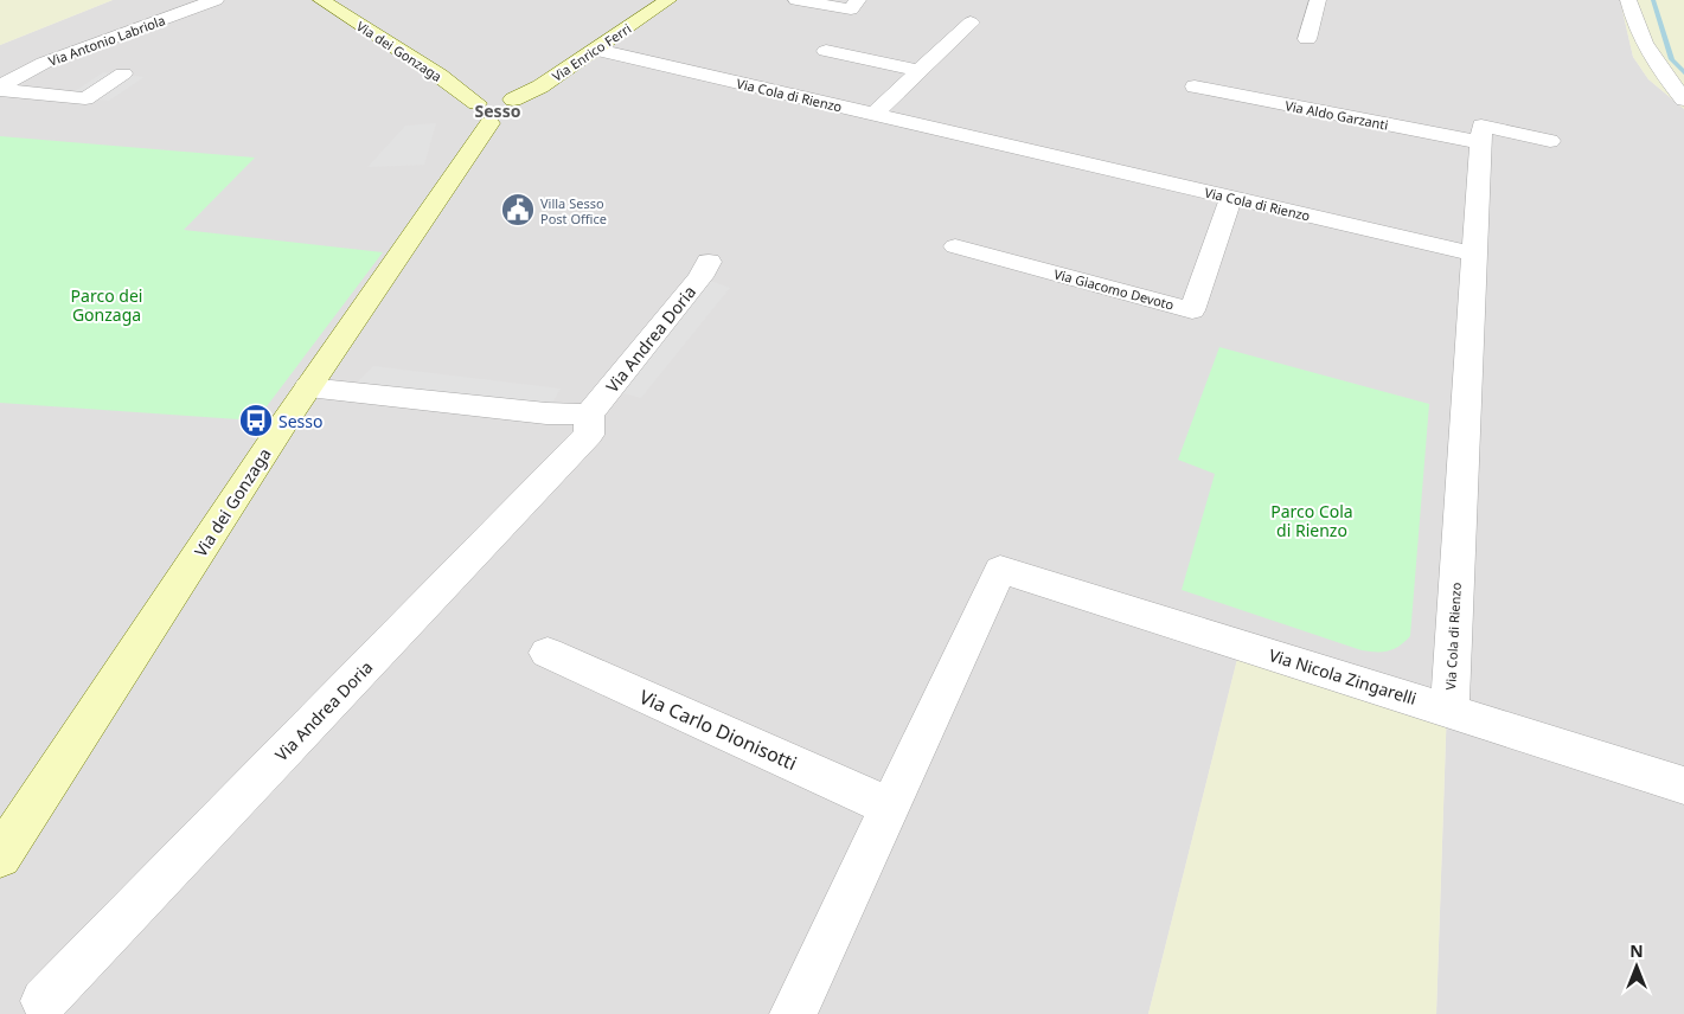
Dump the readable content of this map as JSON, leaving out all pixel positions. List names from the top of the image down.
{
  "streets": {
    "main road": ["Via dei Gonzaga", "Via Enrico Ferri"],
    "street": [
      "Via Antonio Labriola",
      "Via Cola di Rienzo",
      "Via Aldo Garzanti",
      "Via Giacomo Devoto",
      "Via Andrea Doria",
      "Via Nicola Zingarelli",
      "Via Carlo Dionisotti"
    ]
  },
  "crossings": [
    ["Via dei Gonzaga", "Via Enrico Ferri"],
    ["Via Enrico Ferri", "Via Cola di Rienzo"],
    ["Via Cola di Rienzo", "Via Giacomo Devoto"],
    ["Via Cola di Rienzo", "Via Nicola Zingarelli"],
    ["Via Nicola Zingarelli", "Via Carlo Dionisotti"]
  ],
  "districts": ["Sesso"],
  "parks": ["Parco dei Gonzaga", "Parco Cola di Rienzo"],
  "places": {
    "public building": ["Villa Sesso Post Office"],
    "bus stop": ["Sesso"]
  },
  "north": "top"
}
